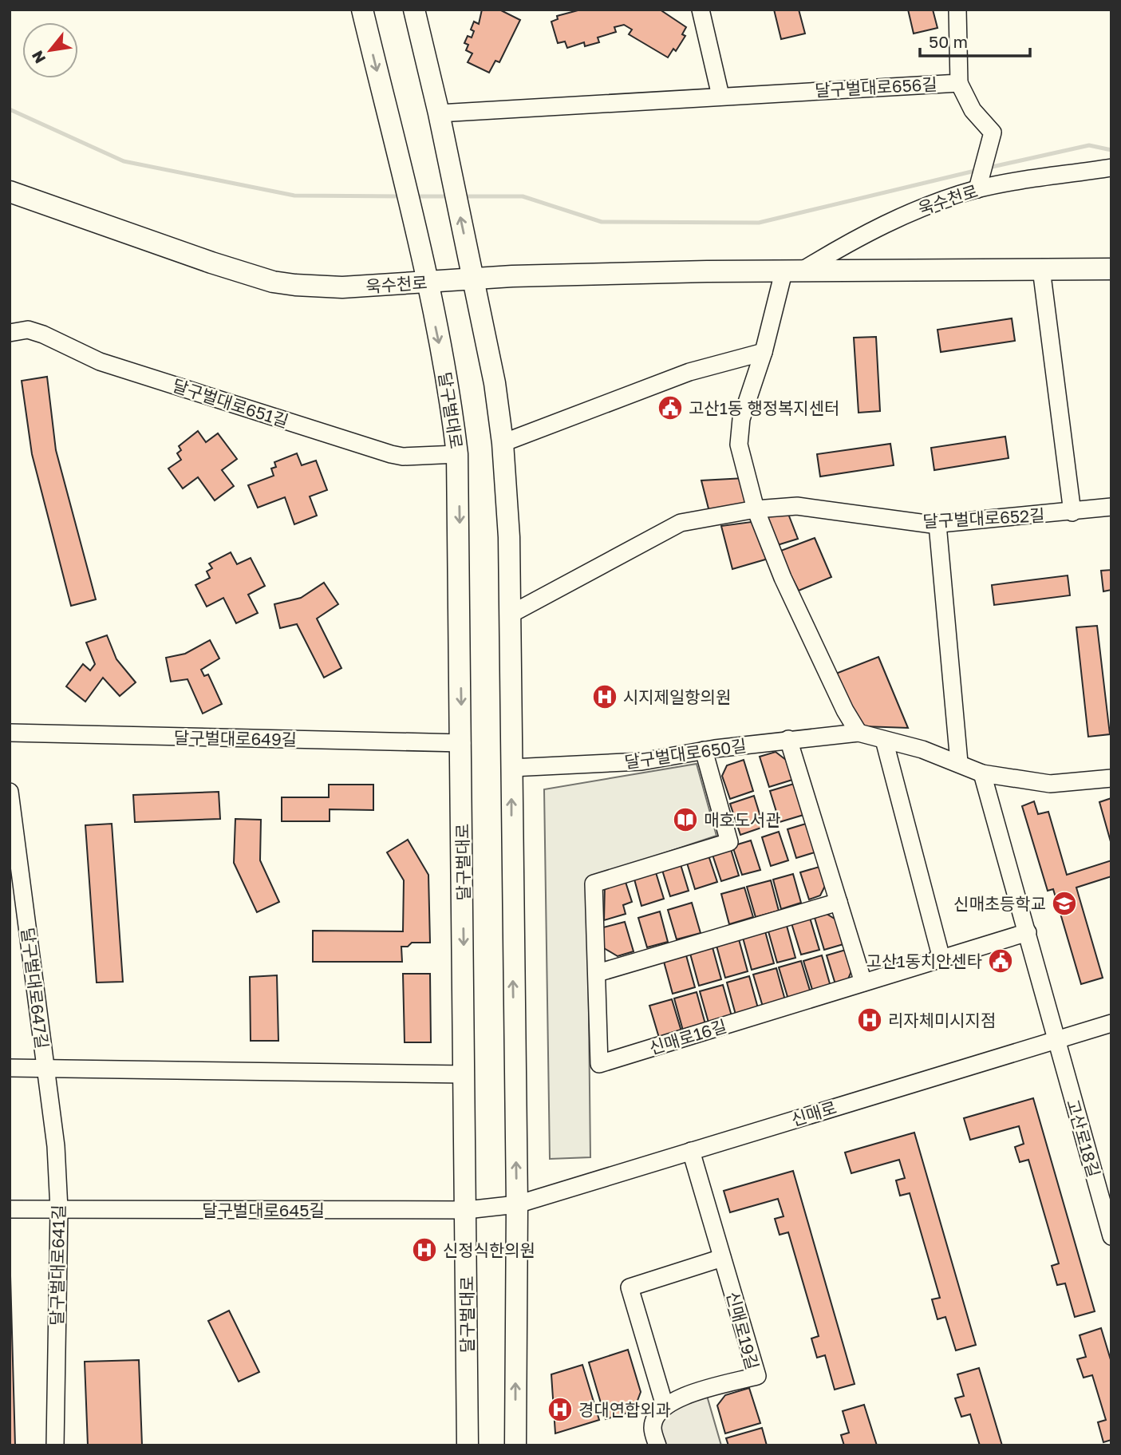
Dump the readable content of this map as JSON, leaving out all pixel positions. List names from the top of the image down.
{
  "streets": {
    "main road": ["욱수천로", "달구벌대로"],
    "street": [
      "달구벌대로656길",
      "달구벌대로651길",
      "달구벌대로652길",
      "달구벌대로649길",
      "달구벌대로650길",
      "달구벌대로647길",
      "신매로16길",
      "신매로",
      "고산로18길",
      "달구벌대로645길",
      "달구벌대로641길",
      "신매로19길"
    ]
  },
  "crossings": [
    ["욱수천로", "달구벌대로"],
    ["달구벌대로651길", "달구벌대로"],
    ["달구벌대로", "달구벌대로649길"],
    ["달구벌대로", "달구벌대로645길"],
    ["달구벌대로650길", "신매로16길"],
    ["달구벌대로647길", "달구벌대로641길"],
    ["신매로", "고산로18길"],
    ["신매로", "달구벌대로645길"],
    ["신매로", "신매로19길"],
    ["달구벌대로645길", "달구벌대로641길"]
  ],
  "places": {
    "public building": ["고산1동 행정복지센터", "고산1동치안센타"],
    "hospital": [
      "시지제일항의원",
      "리자체미시지점",
      "신정식한의원",
      "경대연합외과"
    ],
    "library": ["매호도서관"],
    "school or university": ["신매초등학교"]
  },
  "scale_bar": "50 m",
  "north": "bottom left"
}
